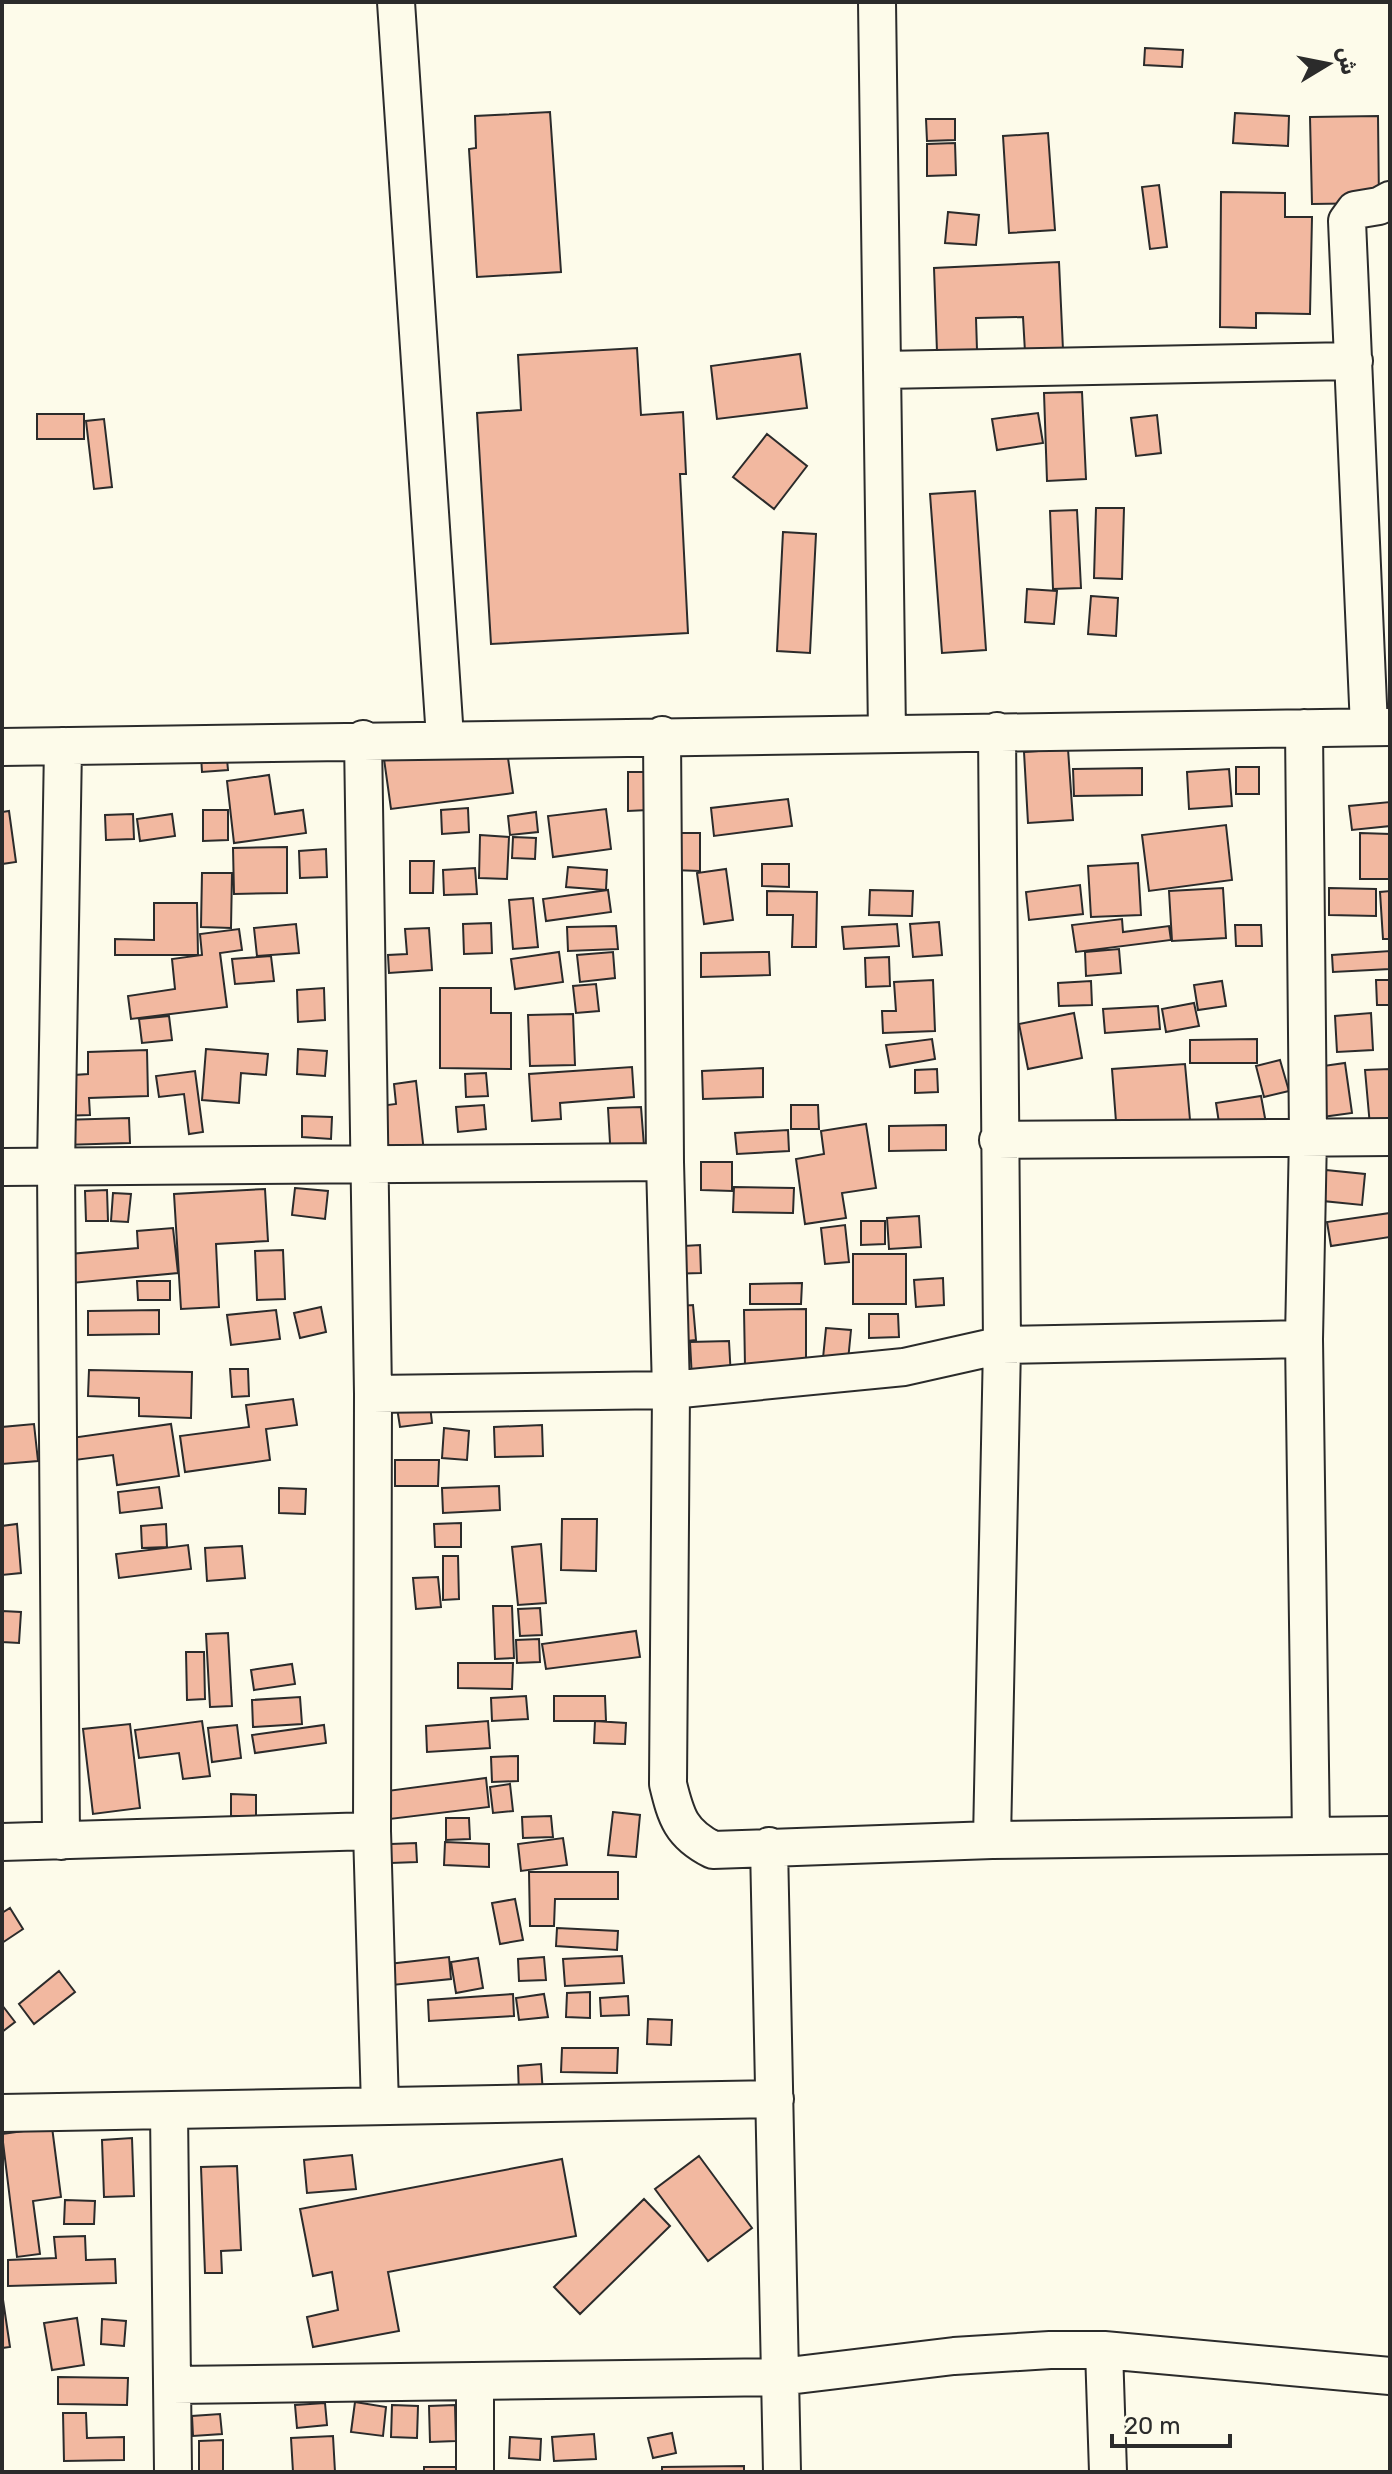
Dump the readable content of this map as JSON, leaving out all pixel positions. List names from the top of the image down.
{
  "scale_bar": "20 m",
  "north": "right"
}
